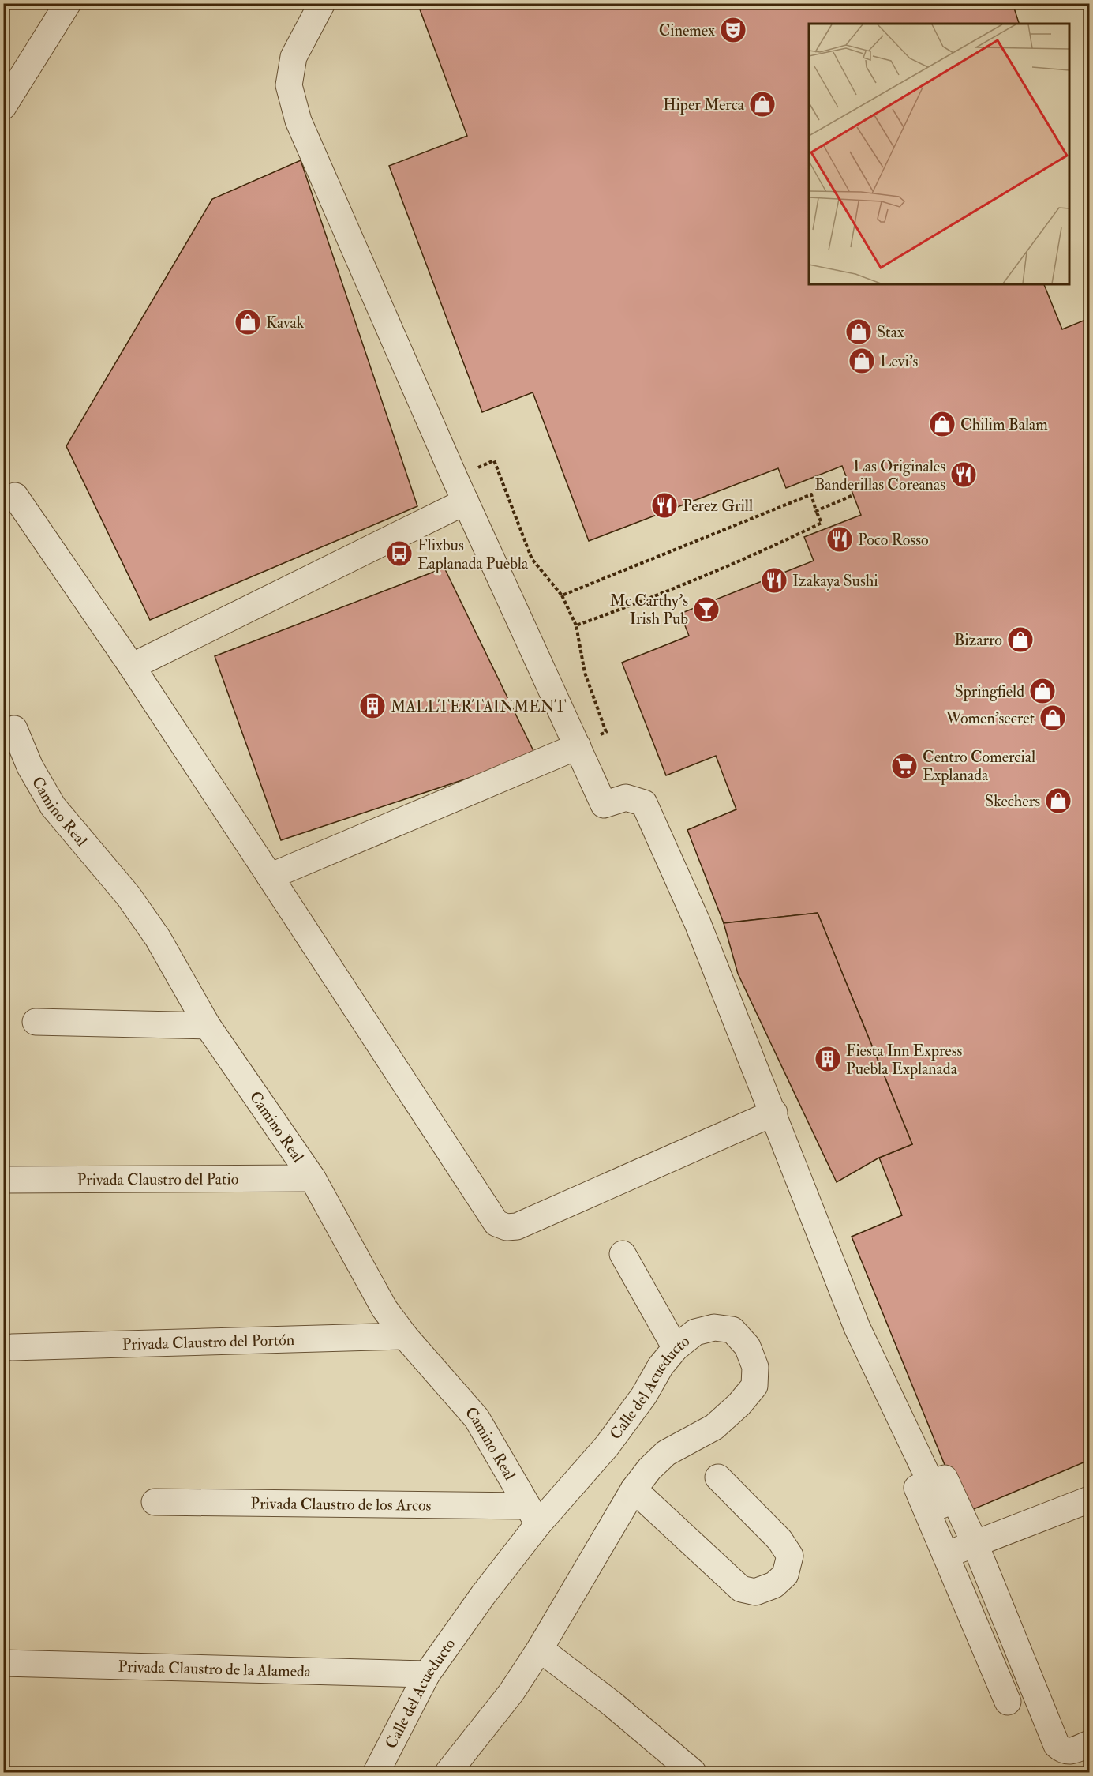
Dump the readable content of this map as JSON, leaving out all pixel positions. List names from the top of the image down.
{
  "streets": {
    "street": [
      "Camino Real",
      "Privada Claustro del Patio",
      "Privada Claustro del Portón",
      "Calle del Acueducto",
      "Privada Claustro de los Arcos",
      "Privada Claustro de la Alameda"
    ]
  },
  "crossings": [
    ["Camino Real", "Privada Claustro del Patio"],
    ["Camino Real", "Privada Claustro del Portón"],
    ["Camino Real", "Calle del Acueducto"],
    ["Camino Real", "Privada Claustro de los Arcos"],
    ["Calle del Acueducto", "Privada Claustro de los Arcos"],
    ["Calle del Acueducto", "Privada Claustro de la Alameda"]
  ],
  "places": {
    "theatre": ["Cinemex"],
    "shop": [
      "Hiper Merca",
      "Kavak",
      "Stax",
      "Levi's",
      "Chilim Balam",
      "Bizarro",
      "Springfield",
      "Women'secret",
      "Skechers"
    ],
    "restaurant": [
      "Las Originales Banderillas Coreanas",
      "Perez Grill",
      "Poco Rosso",
      "Izakaya Sushi"
    ],
    "bus stop": ["Flixbus Eaplanada Puebla"],
    "bar": ["Mc Carthy's Irish Pub"],
    "building": ["MALLTERTAINMENT", "Fiesta Inn Express Puebla Explanada"],
    "supermarket": ["Centro Comercial Explanada"]
  }
}
